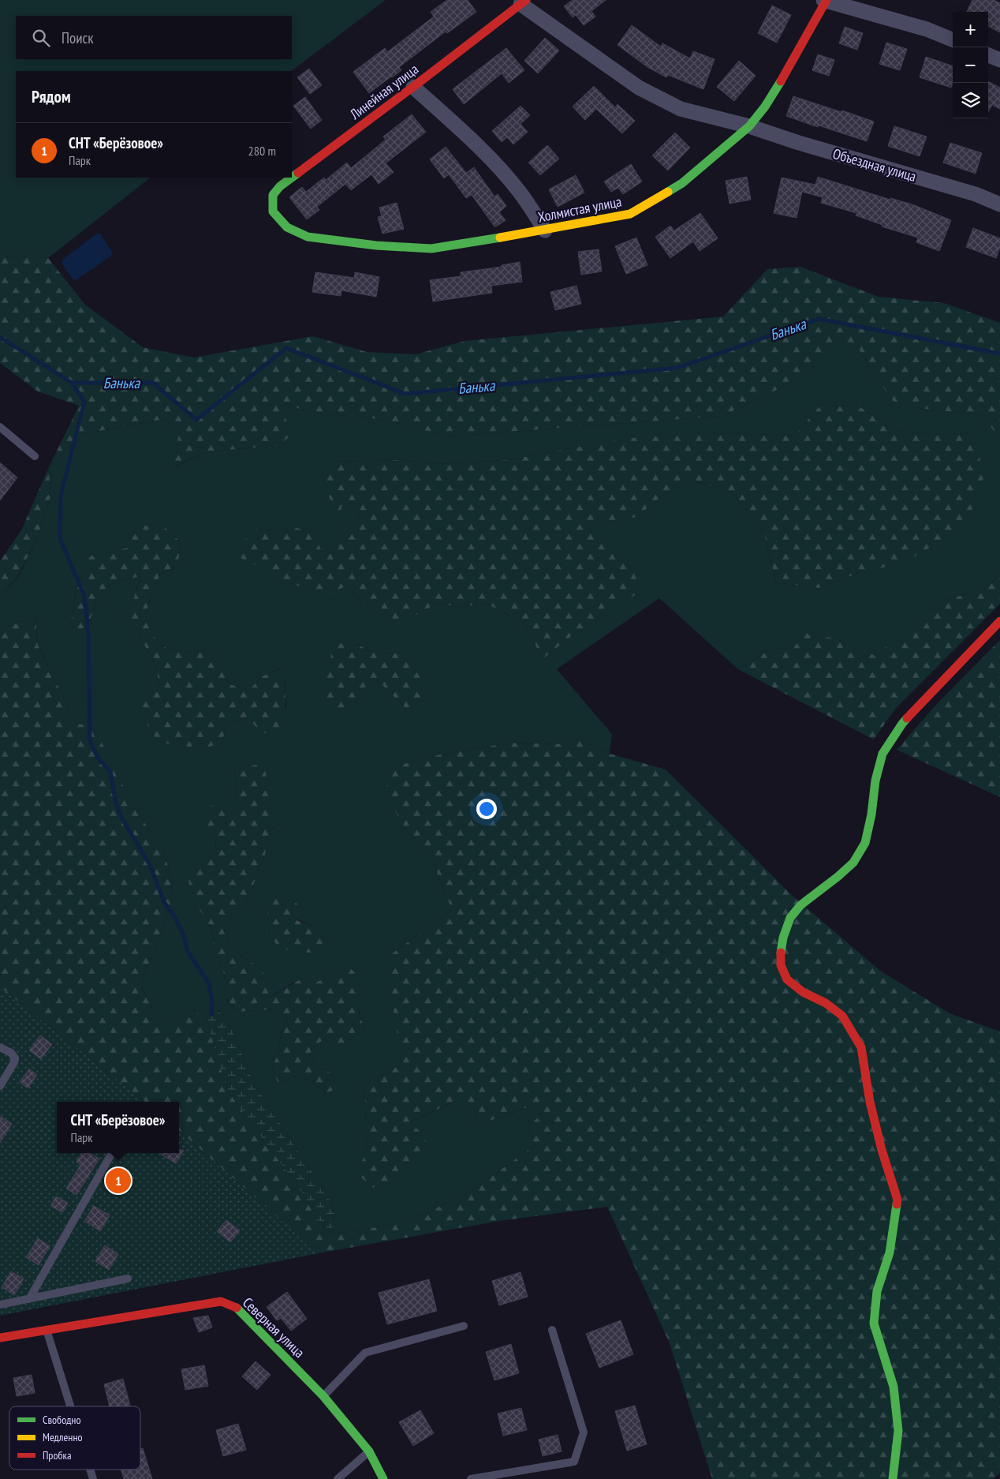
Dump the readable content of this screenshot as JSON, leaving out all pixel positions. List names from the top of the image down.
{
  "streets": {
    "street": [
      "Линейная улица",
      "Объездная улица",
      "Холмистая улица",
      "Северная улица"
    ]
  },
  "crossings": [
    ["Линейная улица", "Объездная улица"],
    ["Линейная улица", "Холмистая улица"],
    ["Объездная улица", "Холмистая улица"]
  ],
  "water": ["Банька"],
  "legend": ["Свободно", "Медленно", "Пробка"],
  "page": {
    "map_buttons": ["+", "−"],
    "search": "Поиск",
    "heading": "Рядом",
    "list": [
      {
        "mark": "1",
        "name": "СНТ «Берёзовое»",
        "note": "Парк",
        "value": "280 m"
      }
    ],
    "popup": ["СНТ «Берёзовое»", "Парк"],
    "pins": "1"
  }
}
